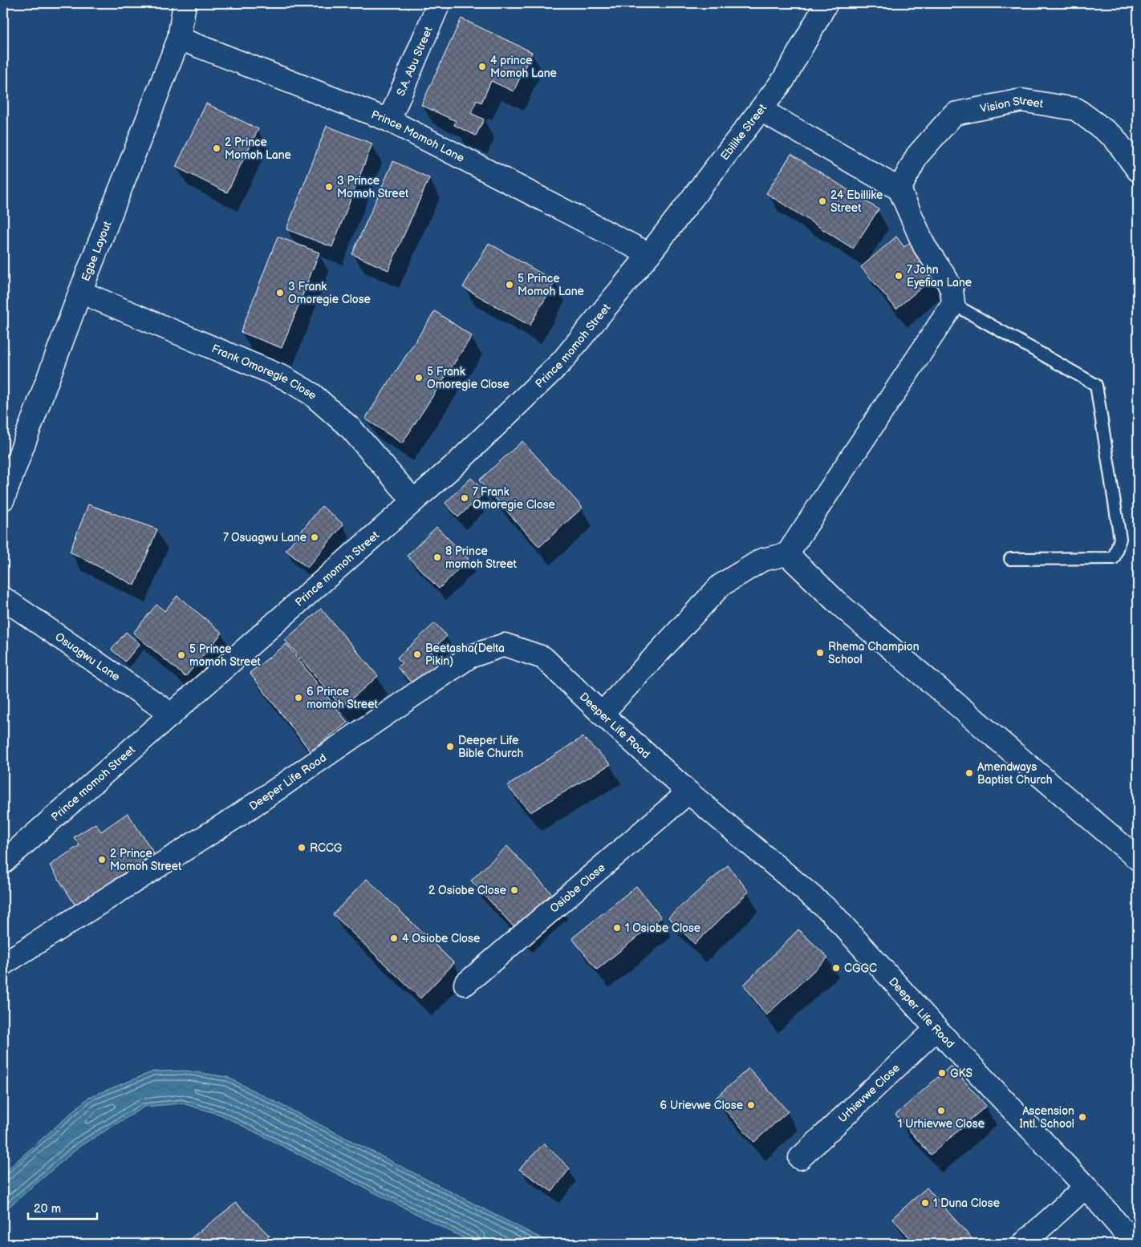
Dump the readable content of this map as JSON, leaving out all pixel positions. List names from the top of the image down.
{
  "streets": {
    "street": [
      "S.A. Abu Street",
      "Vision Street",
      "Ebilike Street",
      "Prince Momoh Lane",
      "Egbe Layout",
      "Prince momoh Street",
      "Frank Omoregie Close",
      "Osuagwu Lane",
      "Deeper Life Road",
      "Osiobe Close",
      "Urhievwe Close"
    ]
  },
  "crossings": [
    ["S.A. Abu Street", "Prince Momoh Lane"],
    ["Ebilike Street", "Prince Momoh Lane"],
    ["Ebilike Street", "Prince momoh Street"],
    ["Prince Momoh Lane", "Egbe Layout"],
    ["Prince Momoh Lane", "Prince momoh Street"],
    ["Egbe Layout", "Frank Omoregie Close"],
    ["Prince momoh Street", "Frank Omoregie Close"],
    ["Prince momoh Street", "Osuagwu Lane"],
    ["Deeper Life Road", "Osiobe Close"],
    ["Deeper Life Road", "Urhievwe Close"]
  ],
  "places": [
    "4 prince Momoh Lane",
    "2 Prince Momoh Lane",
    "3 Prince Momoh Street",
    "24 Ebillike Street",
    "7 John Eyefian Lane",
    "5 Prince Momoh Lane",
    "3 Frank Omoregie Close",
    "5 Frank Omoregie Close",
    "7 Frank Omoregie Close",
    "7 Osuagwu Lane",
    "8 Prince momoh Street",
    "Rhema Champion School",
    "Beetasha(Delta Pikin)",
    "5 Prince momoh Street",
    "6 Prince momoh Street",
    "Deeper Life Bible Church",
    "Amendways Baptist Church",
    "RCCG",
    "2 Prince Momoh Street",
    "2 Osiobe Close",
    "1 Osiobe Close",
    "4 Osiobe Close",
    "CGGC",
    "GKS",
    "6 Urievwe Close",
    "1 Urhievwe Close",
    "Ascension Intl. School",
    "1 Duna Close"
  ],
  "scale_bar": "20 m"
}
